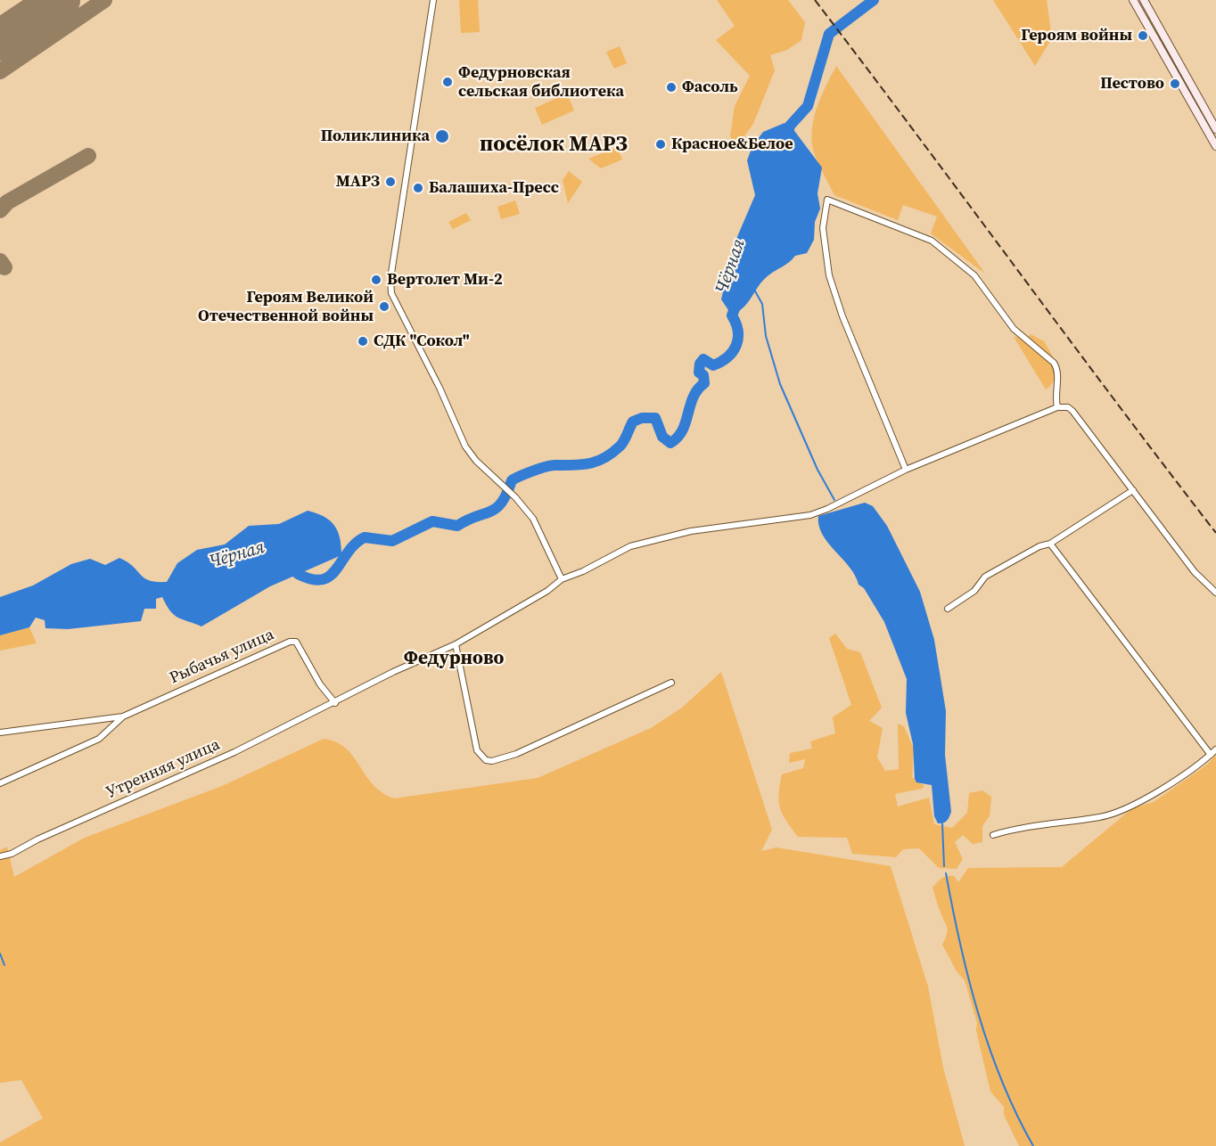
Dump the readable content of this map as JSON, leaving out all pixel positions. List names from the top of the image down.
{
  "streets": {
    "street": ["Рыбачья улица", "Утренняя улица"]
  },
  "crossings": [
    ["Рыбачья улица", "Утренняя улица"]
  ],
  "districts": ["посёлок МАРЗ", "Федурново"],
  "water": ["Чёрная"],
  "places": [
    "Героям войны",
    "Федурновская сельская библиотека",
    "Пестово",
    "Фасоль",
    "Поликлиника",
    "Красное&Белое",
    "МАРЗ",
    "Балашиха-Пресс",
    "Вертолет Ми-2",
    "Героям Великой Отечественной войны",
    "СДК \"Сокол\""
  ]
}
